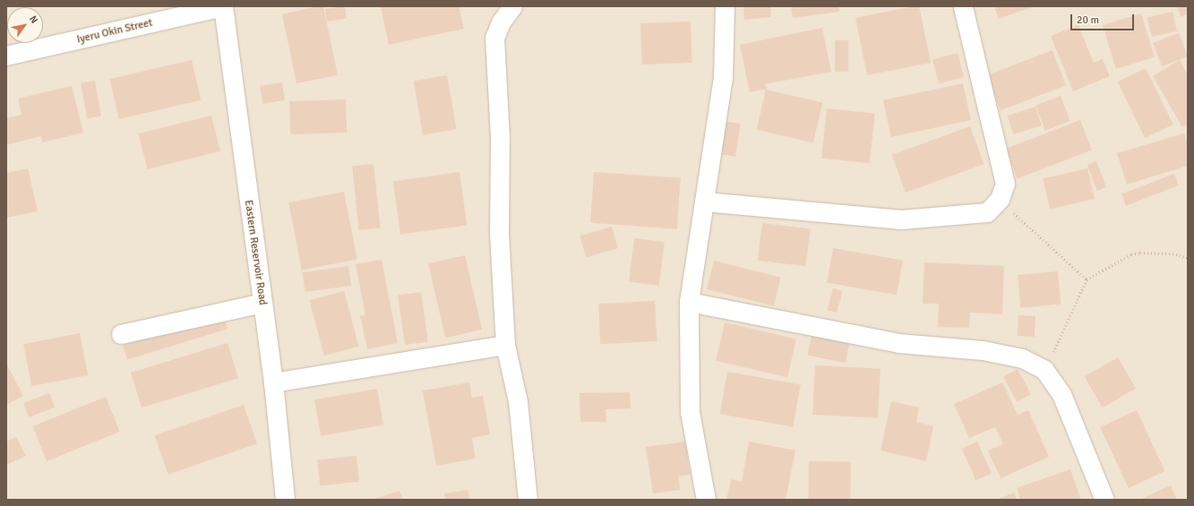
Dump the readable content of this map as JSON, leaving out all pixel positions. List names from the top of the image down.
{
  "streets": {
    "street": ["Iyeru Okin Street", "Eastern Reservoir Road"]
  },
  "crossings": [
    ["Iyeru Okin Street", "Eastern Reservoir Road"]
  ],
  "scale_bar": "20 m",
  "north": "top right"
}
